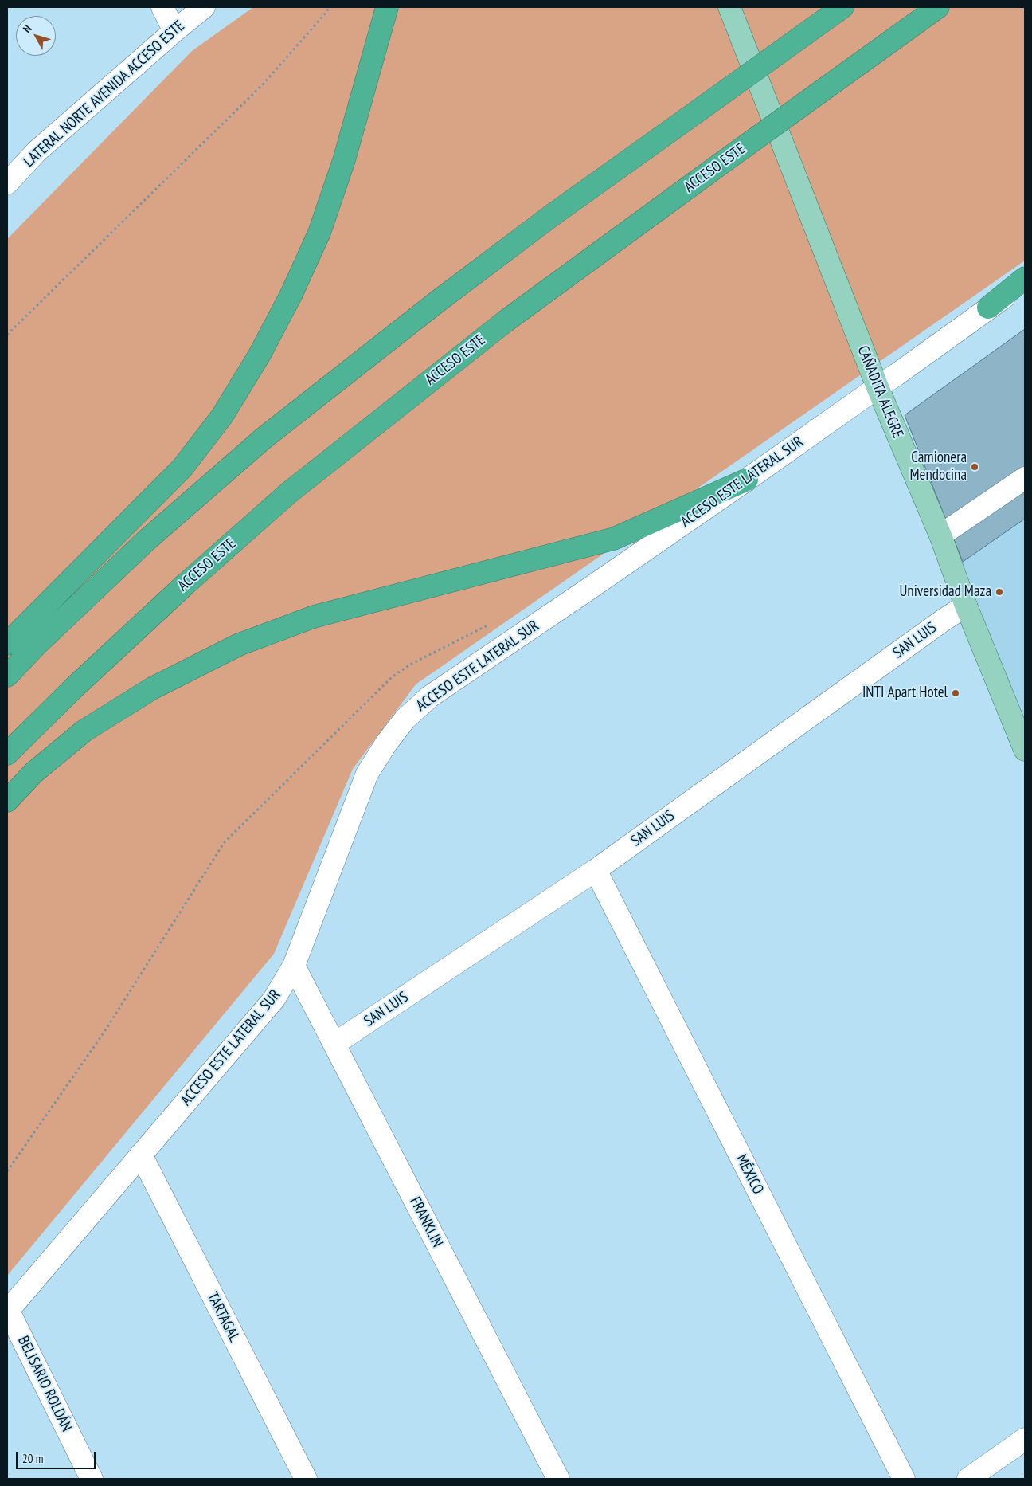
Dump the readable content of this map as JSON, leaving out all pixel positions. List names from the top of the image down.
{
  "streets": {
    "highway": ["ACCESO ESTE"],
    "main road": ["CAÑADITA ALEGRE"],
    "street": [
      "LATERAL NORTE AVENIDA ACCESO ESTE",
      "ACCESO ESTE LATERAL SUR",
      "SAN LUIS",
      "MÉXICO",
      "FRANKLIN",
      "TARTAGAL",
      "BELISARIO ROLDÁN"
    ]
  },
  "crossings": [
    ["CAÑADITA ALEGRE", "ACCESO ESTE LATERAL SUR"],
    ["CAÑADITA ALEGRE", "SAN LUIS"],
    ["ACCESO ESTE LATERAL SUR", "FRANKLIN"],
    ["ACCESO ESTE LATERAL SUR", "TARTAGAL"],
    ["ACCESO ESTE LATERAL SUR", "BELISARIO ROLDÁN"],
    ["SAN LUIS", "MÉXICO"],
    ["SAN LUIS", "FRANKLIN"]
  ],
  "places": ["Camionera Mendocina", "Universidad Maza", "INTI Apart Hotel"],
  "scale_bar": "20 m",
  "north": "top left"
}
